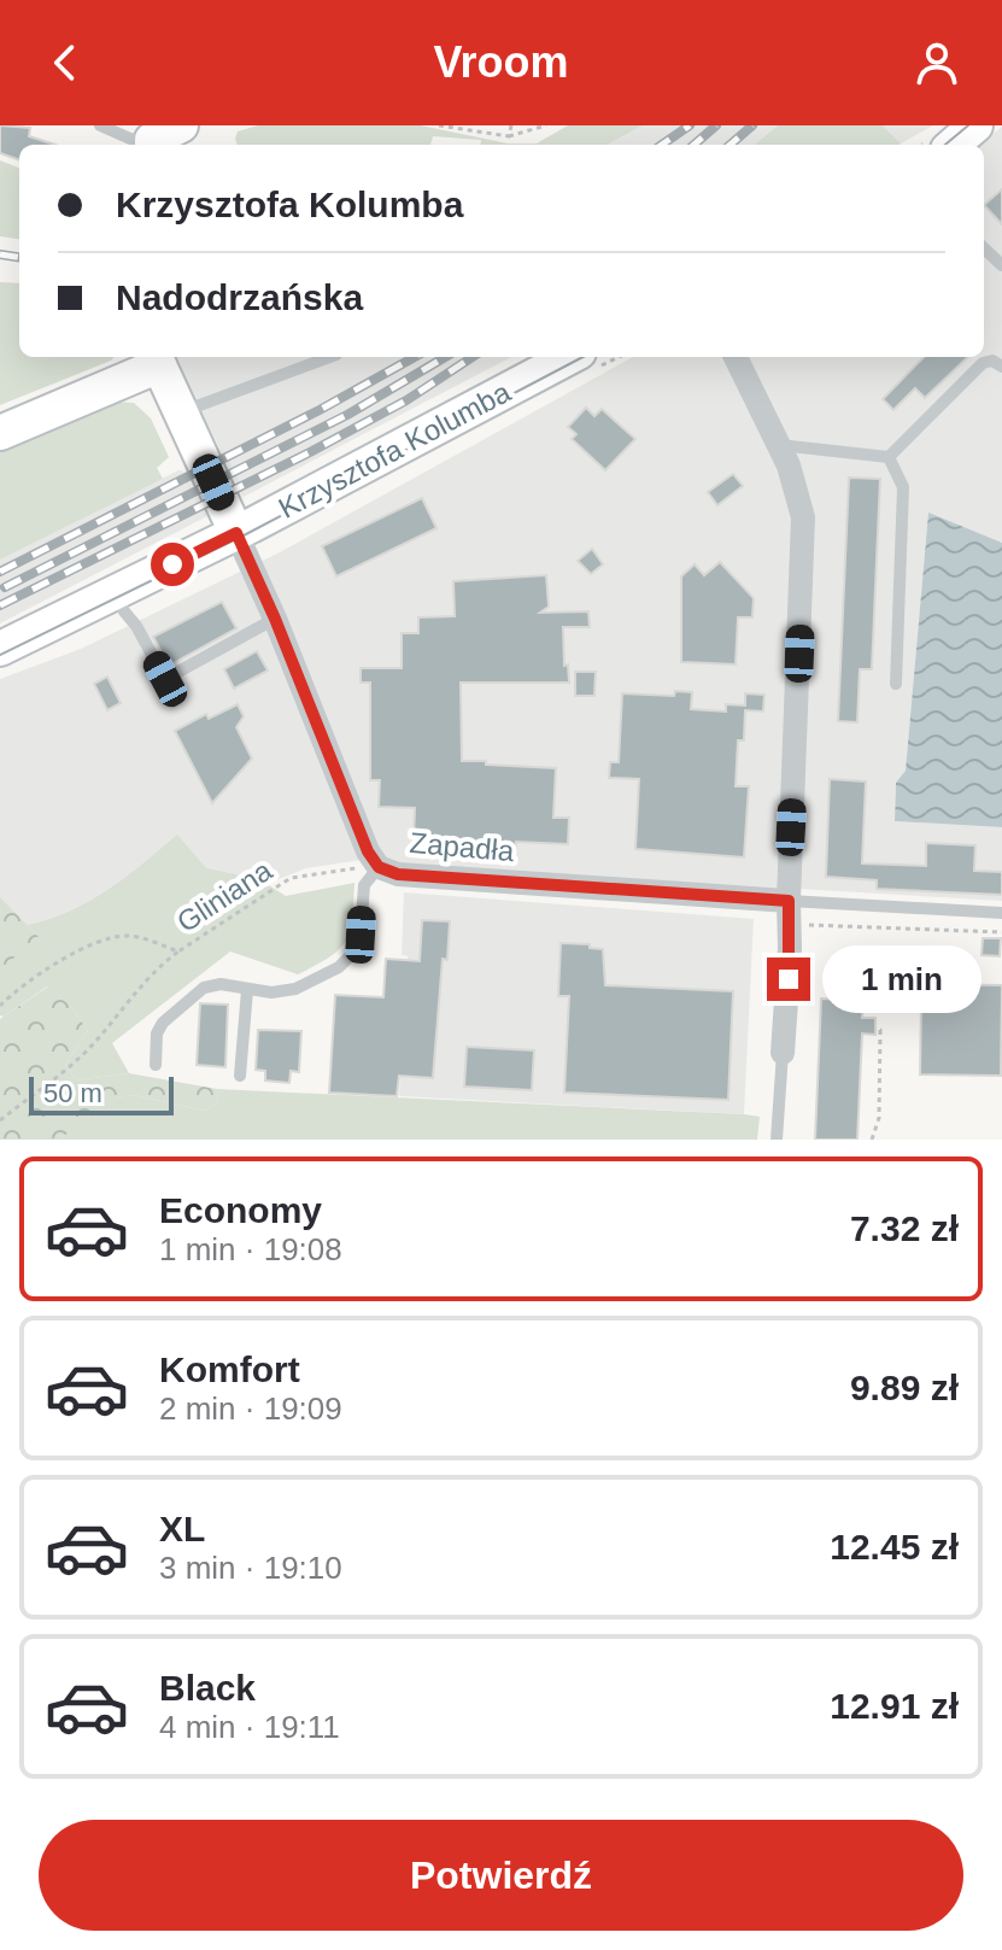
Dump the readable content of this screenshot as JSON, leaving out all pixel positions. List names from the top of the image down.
{
  "streets": {
    "street": ["Krzysztofa Kolumba", "Zapadła"],
    "path": ["Gliniana"]
  },
  "crossings": [
    ["Krzysztofa Kolumba", "Zapadła"],
    ["Zapadła", "Gliniana"]
  ],
  "scale_bar": "50 m",
  "page": {
    "header": "Vroom",
    "banner": ["Krzysztofa Kolumba", "Nadodrzańska"],
    "bubble": "1 min",
    "scale": "50 m",
    "list": [
      {
        "name": "Economy",
        "note": "1 min · 19:08",
        "value": "7.32 zł"
      },
      {
        "name": "Komfort",
        "note": "2 min · 19:09",
        "value": "9.89 zł"
      },
      {
        "name": "XL",
        "note": "3 min · 19:10",
        "value": "12.45 zł"
      },
      {
        "name": "Black",
        "note": "4 min · 19:11",
        "value": "12.91 zł"
      }
    ],
    "buttons": "Potwierdź"
  }
}
